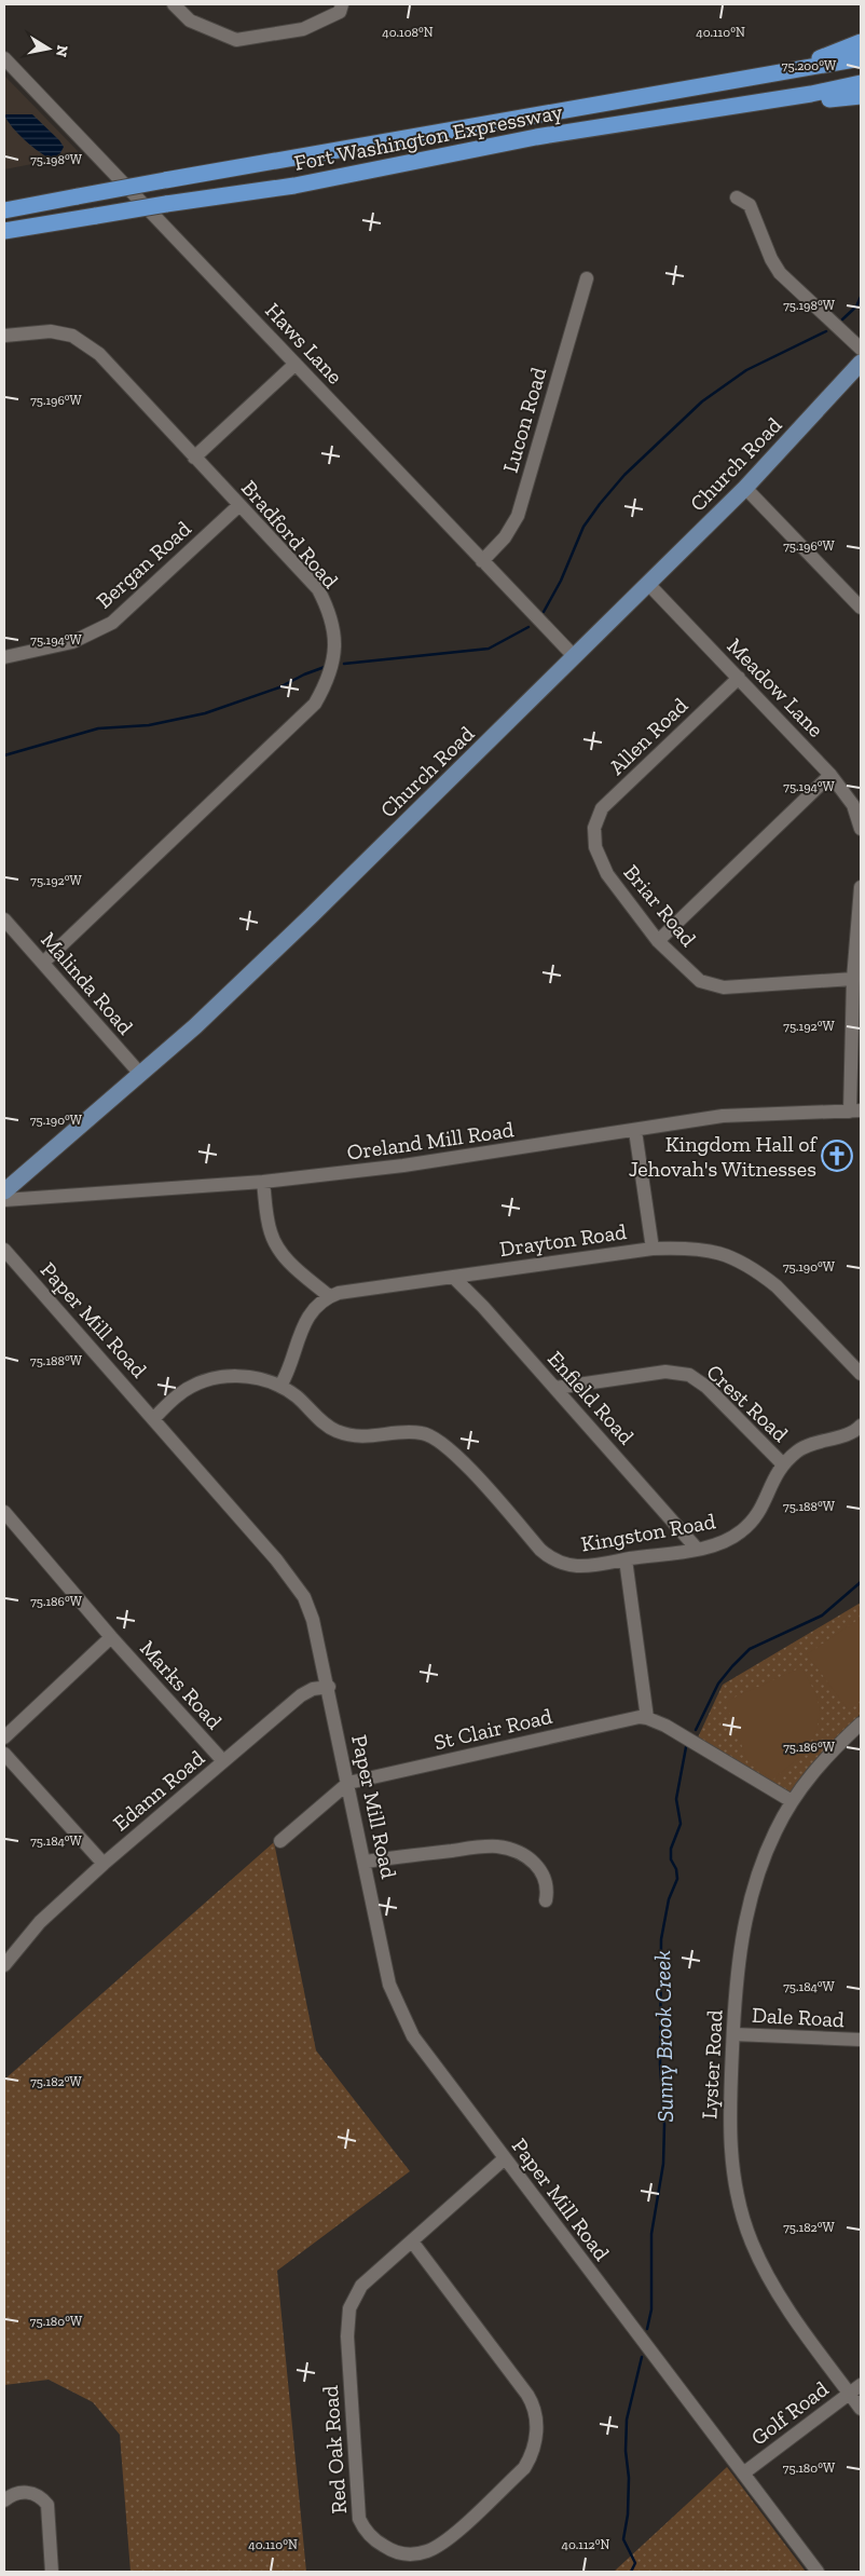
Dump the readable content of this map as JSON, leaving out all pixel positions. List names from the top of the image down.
{
  "streets": {
    "highway": ["Fort Washington Expressway"],
    "main road": ["Church Road"],
    "street": [
      "Haws Lane",
      "Lucon Road",
      "Bradford Road",
      "Bergan Road",
      "Meadow Lane",
      "Allen Road",
      "Briar Road",
      "Malinda Road",
      "Oreland Mill Road",
      "Drayton Road",
      "Paper Mill Road",
      "Enfield Road",
      "Crest Road",
      "Kingston Road",
      "Marks Road",
      "St Clair Road",
      "Edann Road",
      "Dale Road",
      "Lyster Road",
      "Golf Road",
      "Red Oak Road"
    ]
  },
  "crossings": [
    ["Haws Lane", "Lucon Road"],
    ["Haws Lane", "Church Road"],
    ["Church Road", "Meadow Lane"],
    ["Church Road", "Malinda Road"],
    ["Bradford Road", "Bergan Road"],
    ["Bradford Road", "Malinda Road"],
    ["Meadow Lane", "Allen Road"],
    ["Allen Road", "Briar Road"],
    ["Drayton Road", "Enfield Road"],
    ["Paper Mill Road", "Kingston Road"],
    ["Paper Mill Road", "St Clair Road"],
    ["Paper Mill Road", "Edann Road"],
    ["Paper Mill Road", "Golf Road"],
    ["Enfield Road", "Crest Road"],
    ["Enfield Road", "Kingston Road"],
    ["Crest Road", "Kingston Road"],
    ["Marks Road", "Edann Road"],
    ["Dale Road", "Lyster Road"],
    ["Lyster Road", "Golf Road"]
  ],
  "water": ["Sunny Brook Creek"],
  "places": {
    "church": ["Kingdom Hall of Jehovah's Witnesses"]
  },
  "north": "right",
  "coordinates": [
    "40.108°N",
    "40.110°N",
    "75.200°W",
    "75.198°W",
    "75.196°W",
    "75.194°W",
    "75.192°W",
    "75.190°W",
    "75.188°W",
    "75.186°W",
    "75.184°W",
    "75.182°W",
    "75.180°W",
    "40.112°N"
  ]
}
